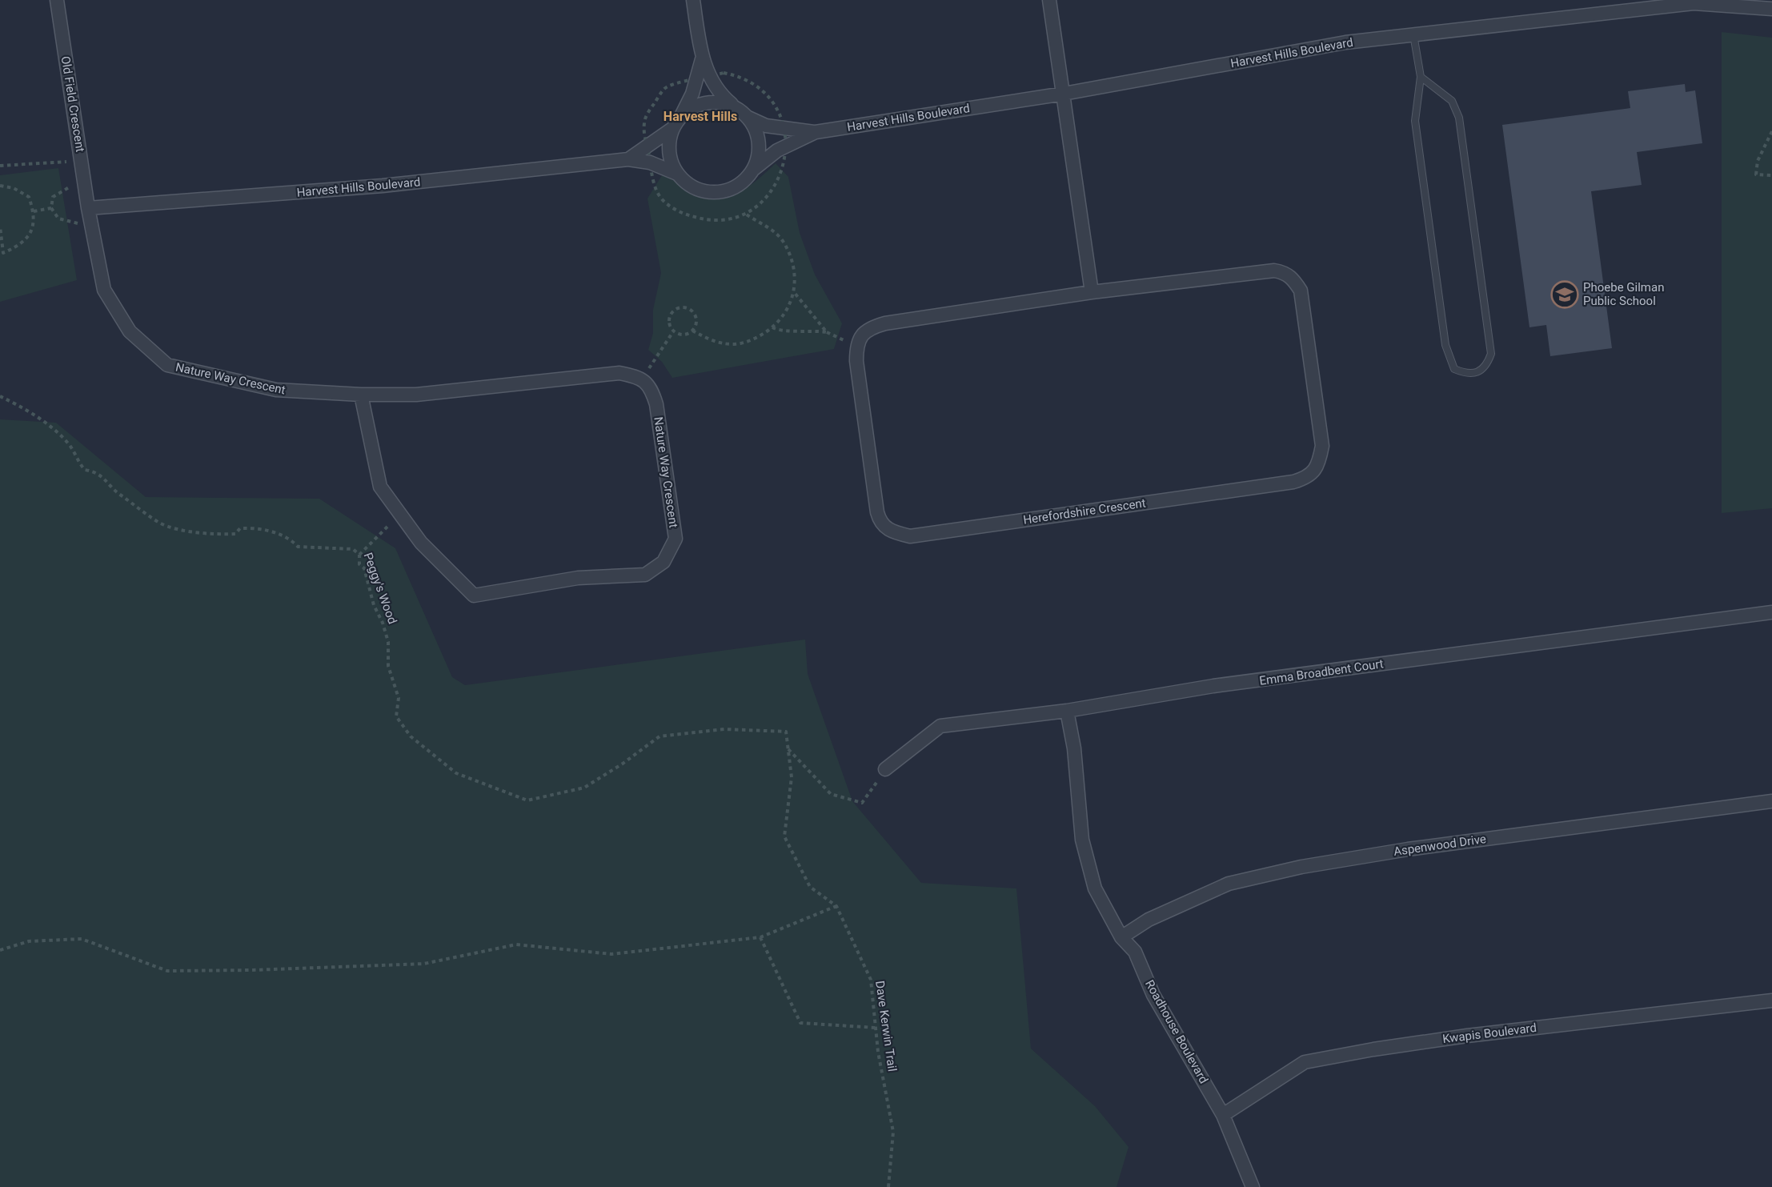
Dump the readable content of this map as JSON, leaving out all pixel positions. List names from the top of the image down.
{
  "streets": {
    "street": [
      "Harvest Hills Boulevard",
      "Old Field Crescent",
      "Nature Way Crescent",
      "Herefordshire Crescent",
      "Emma Broadbent Court",
      "Aspenwood Drive",
      "Roadhouse Boulevard",
      "Kwapis Boulevard"
    ],
    "path": ["Peggy's Wood", "Dave Kerwin Trail"]
  },
  "crossings": [
    ["Harvest Hills Boulevard", "Old Field Crescent"],
    ["Harvest Hills Boulevard", "Nature Way Crescent"],
    ["Old Field Crescent", "Nature Way Crescent"],
    ["Peggy's Wood", "Dave Kerwin Trail"],
    ["Emma Broadbent Court", "Dave Kerwin Trail"],
    ["Emma Broadbent Court", "Roadhouse Boulevard"],
    ["Aspenwood Drive", "Roadhouse Boulevard"],
    ["Roadhouse Boulevard", "Kwapis Boulevard"]
  ],
  "districts": ["Harvest Hills"],
  "places": {
    "school or university": ["Phoebe Gilman Public School"]
  }
}
